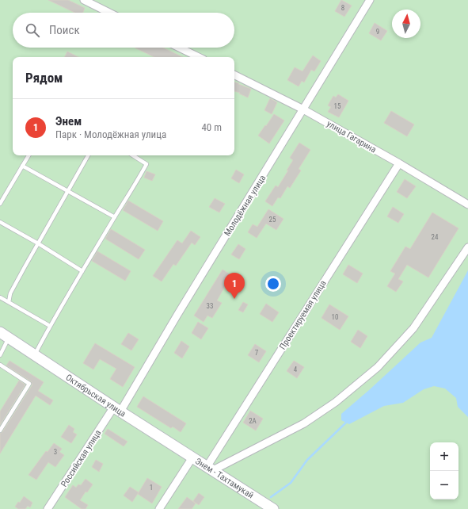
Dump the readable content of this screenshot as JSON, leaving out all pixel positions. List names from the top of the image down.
{
  "streets": {
    "main road": ["Октябрьская улица", "Энем - Тахтамукай"],
    "street": [
      "улица Гагарина",
      "Молодёжная улица",
      "Проектируемая улица",
      "Российская улица"
    ]
  },
  "crossings": [
    ["улица Гагарина", "Молодёжная улица"],
    ["улица Гагарина", "Проектируемая улица"],
    ["Молодёжная улица", "Октябрьская улица"],
    ["Молодёжная улица", "Российская улица"],
    ["Проектируемая улица", "Энем - Тахтамукай"],
    ["Октябрьская улица", "Российская улица"],
    ["Октябрьская улица", "Энем - Тахтамукай"]
  ],
  "house_numbers": [
    "8",
    "9",
    "15",
    "25",
    "24",
    "33",
    "10",
    "7",
    "4",
    "2А",
    "3",
    "1"
  ],
  "north": "top",
  "page": {
    "search": "Поиск",
    "heading": "Рядом",
    "list": [
      {
        "mark": "1",
        "name": "Энем",
        "note": "Парк · Молодёжная улица",
        "value": "40 m"
      }
    ],
    "pins": "1",
    "map_buttons": ["+", "−"]
  }
}
